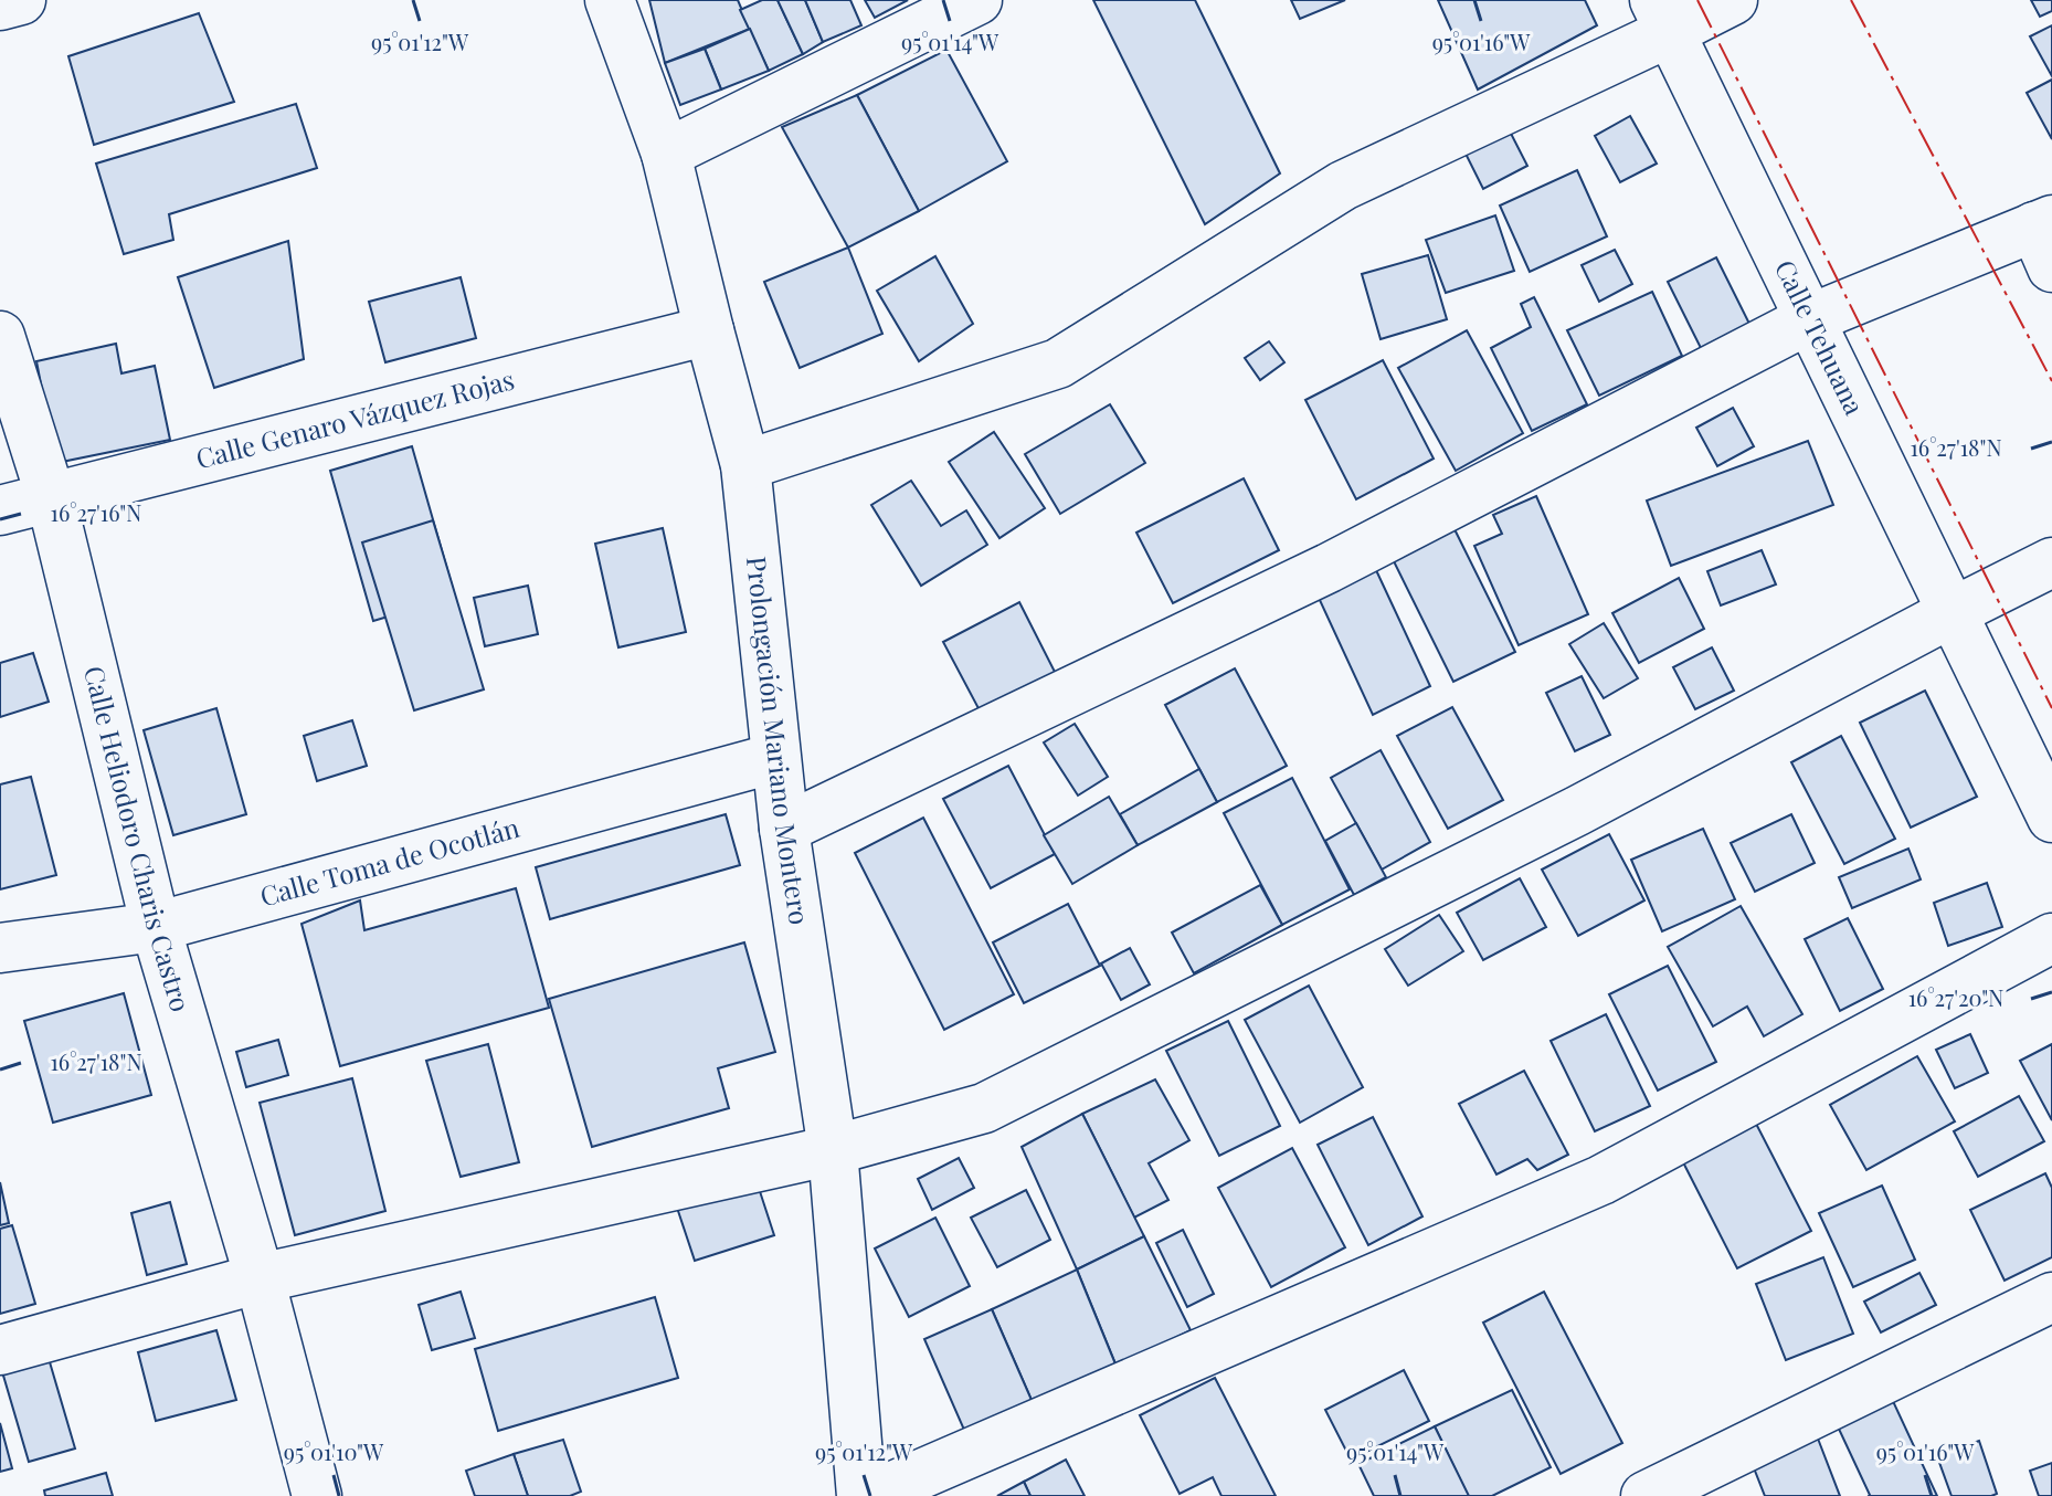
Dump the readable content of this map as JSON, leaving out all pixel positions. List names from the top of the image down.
{
  "streets": {
    "street": [
      "Calle Tehuana",
      "Calle Genaro Vázquez Rojas",
      "Prolongación Mariano Montero",
      "Calle Heliodoro Charis Castro",
      "Calle Toma de Ocotlán"
    ]
  },
  "crossings": [
    ["Calle Genaro Vázquez Rojas", "Prolongación Mariano Montero"],
    ["Calle Genaro Vázquez Rojas", "Calle Heliodoro Charis Castro"],
    ["Prolongación Mariano Montero", "Calle Toma de Ocotlán"],
    ["Calle Heliodoro Charis Castro", "Calle Toma de Ocotlán"]
  ],
  "coordinates": [
    "95°01'12\"W",
    "95°01'14\"W",
    "95°01'16\"W",
    "16°27'18\"N",
    "16°27'16\"N",
    "16°27'20\"N",
    "95°01'10\"W"
  ]
}
